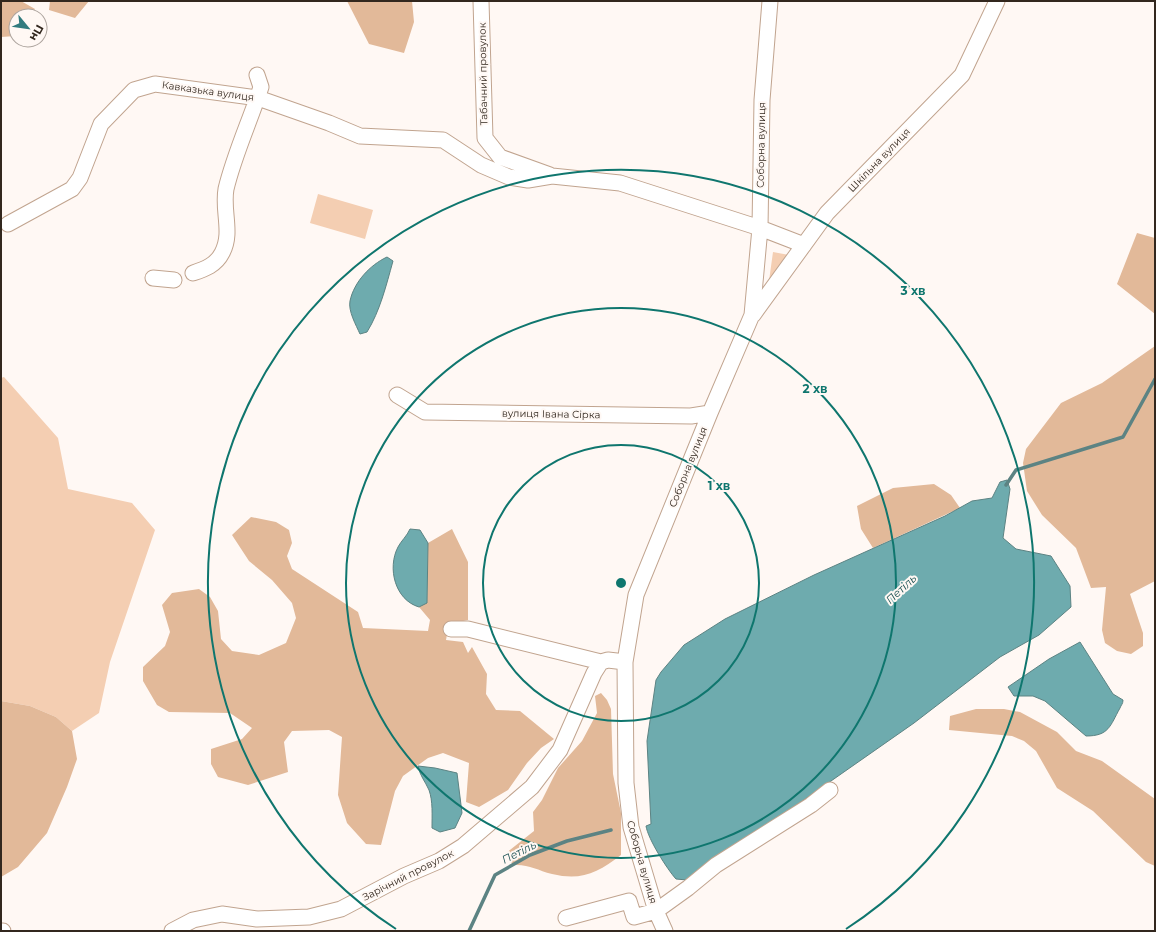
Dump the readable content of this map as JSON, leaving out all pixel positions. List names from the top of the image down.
{
  "streets": {
    "street": [
      "Табачний провулок",
      "Кавказька вулиця",
      "Соборна вулиця",
      "Шкільна вулиця",
      "вулиця Івана Сірка",
      "Зарічний провулок"
    ]
  },
  "crossings": [
    ["Табачний провулок", "Кавказька вулиця"],
    ["Соборна вулиця", "Шкільна вулиця"],
    ["Соборна вулиця", "вулиця Івана Сірка"]
  ],
  "water": ["Петіль"],
  "north": "bottom right",
  "rings": ["3 хв", "2 хв", "1 хв"]
}
